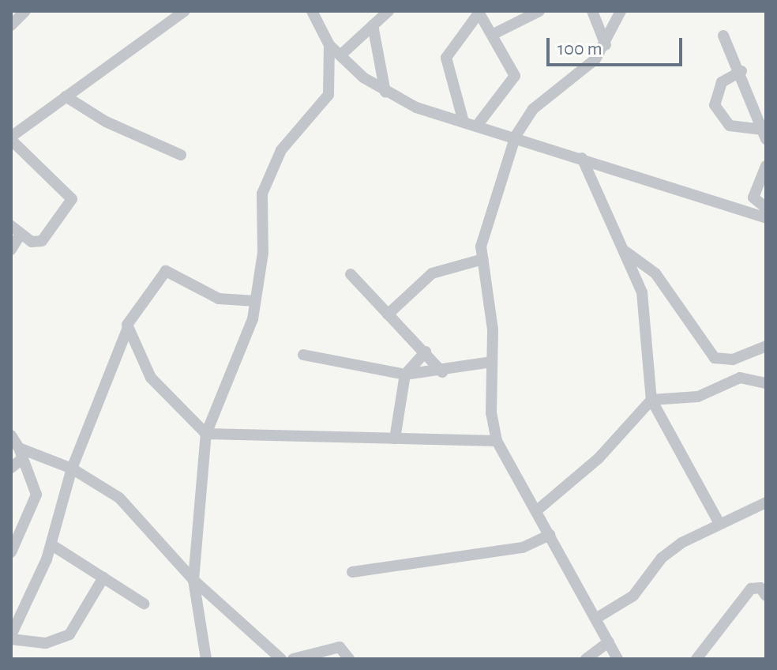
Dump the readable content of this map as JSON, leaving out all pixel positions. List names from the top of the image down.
{
  "scale_bar": "100 m"
}
